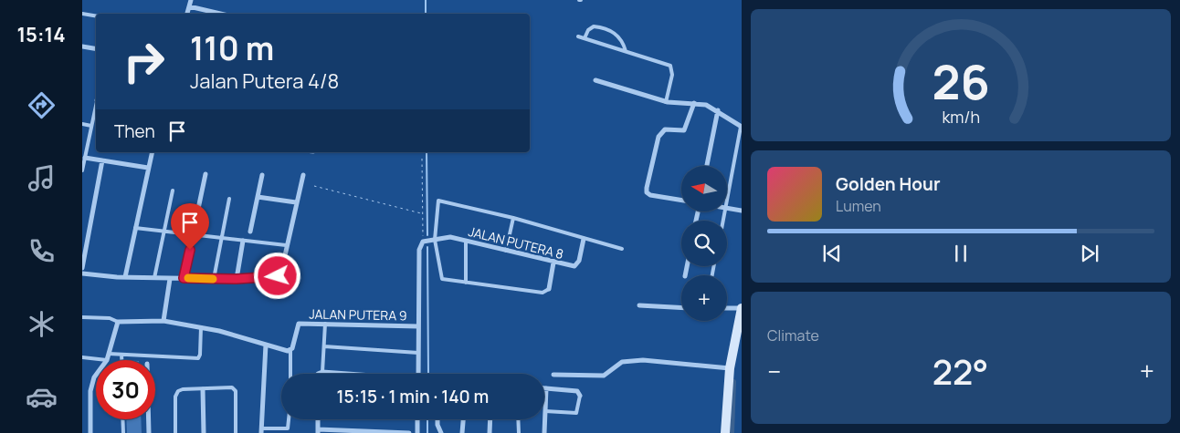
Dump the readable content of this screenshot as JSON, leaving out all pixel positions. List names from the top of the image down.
{
  "streets": {
    "street": ["JALAN PUTERA 8", "JALAN PUTERA 9"]
  },
  "north": "left",
  "page": {
    "tabs": "15:14",
    "turn": ["110 m", "Jalan Putera 4/8"],
    "then": "Then",
    "map_buttons": "+",
    "song": ["Golden Hour", "Lumen"],
    "tile": "Climate",
    "heat": ["−", "22°", "+"],
    "limit": "30",
    "trip": "15:15 · 1 min · 140 m",
    "gauge": ["26", "km/h"]
  }
}
